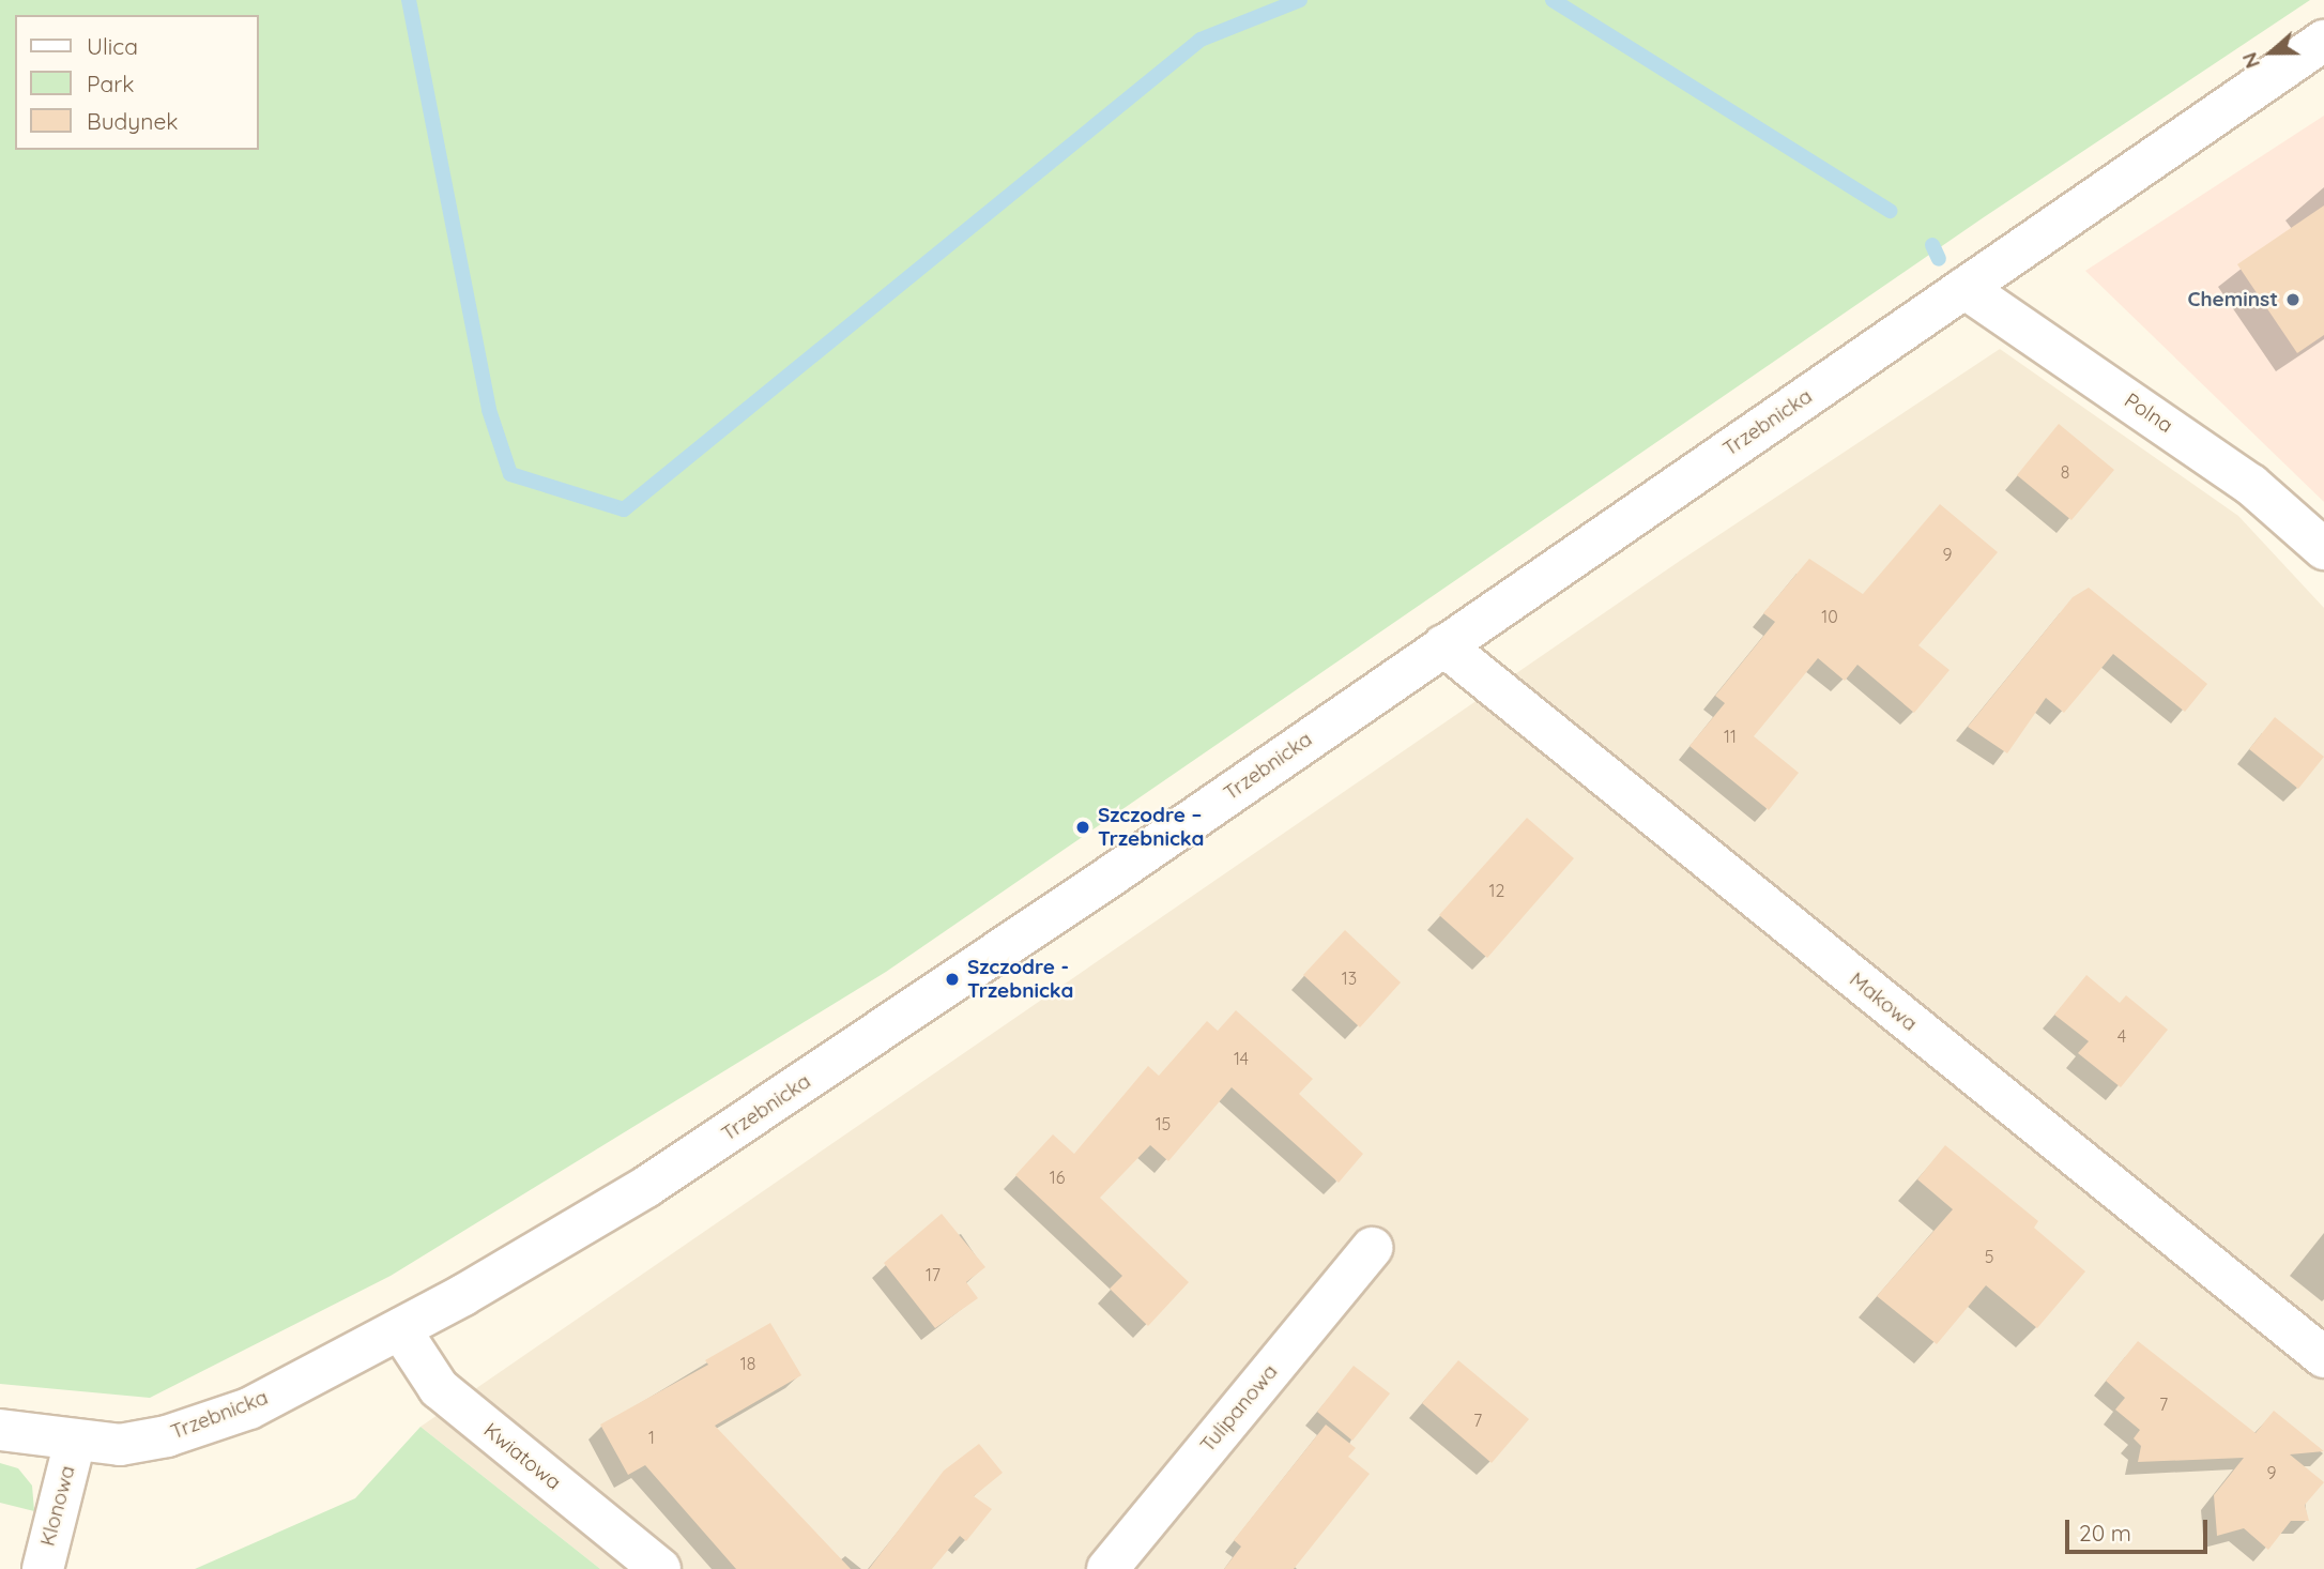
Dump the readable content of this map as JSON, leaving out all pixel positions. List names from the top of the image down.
{
  "streets": {
    "street": [
      "Polna",
      "Trzebnicka",
      "Makowa",
      "Tulipanowa",
      "Kwiatowa",
      "Klonowa"
    ]
  },
  "crossings": [
    ["Polna", "Trzebnicka"],
    ["Trzebnicka", "Makowa"],
    ["Trzebnicka", "Kwiatowa"],
    ["Trzebnicka", "Klonowa"]
  ],
  "places": ["Cheminst", "Szczodre – Trzebnicka", "Szczodre - Trzebnicka"],
  "house_numbers": [
    "8",
    "9",
    "10",
    "11",
    "12",
    "13",
    "4",
    "14",
    "15",
    "16",
    "5",
    "17",
    "18",
    "7",
    "7",
    "1",
    "9"
  ],
  "legend": ["Ulica", "Park", "Budynek"],
  "scale_bar": "20 m",
  "north": "left"
}
